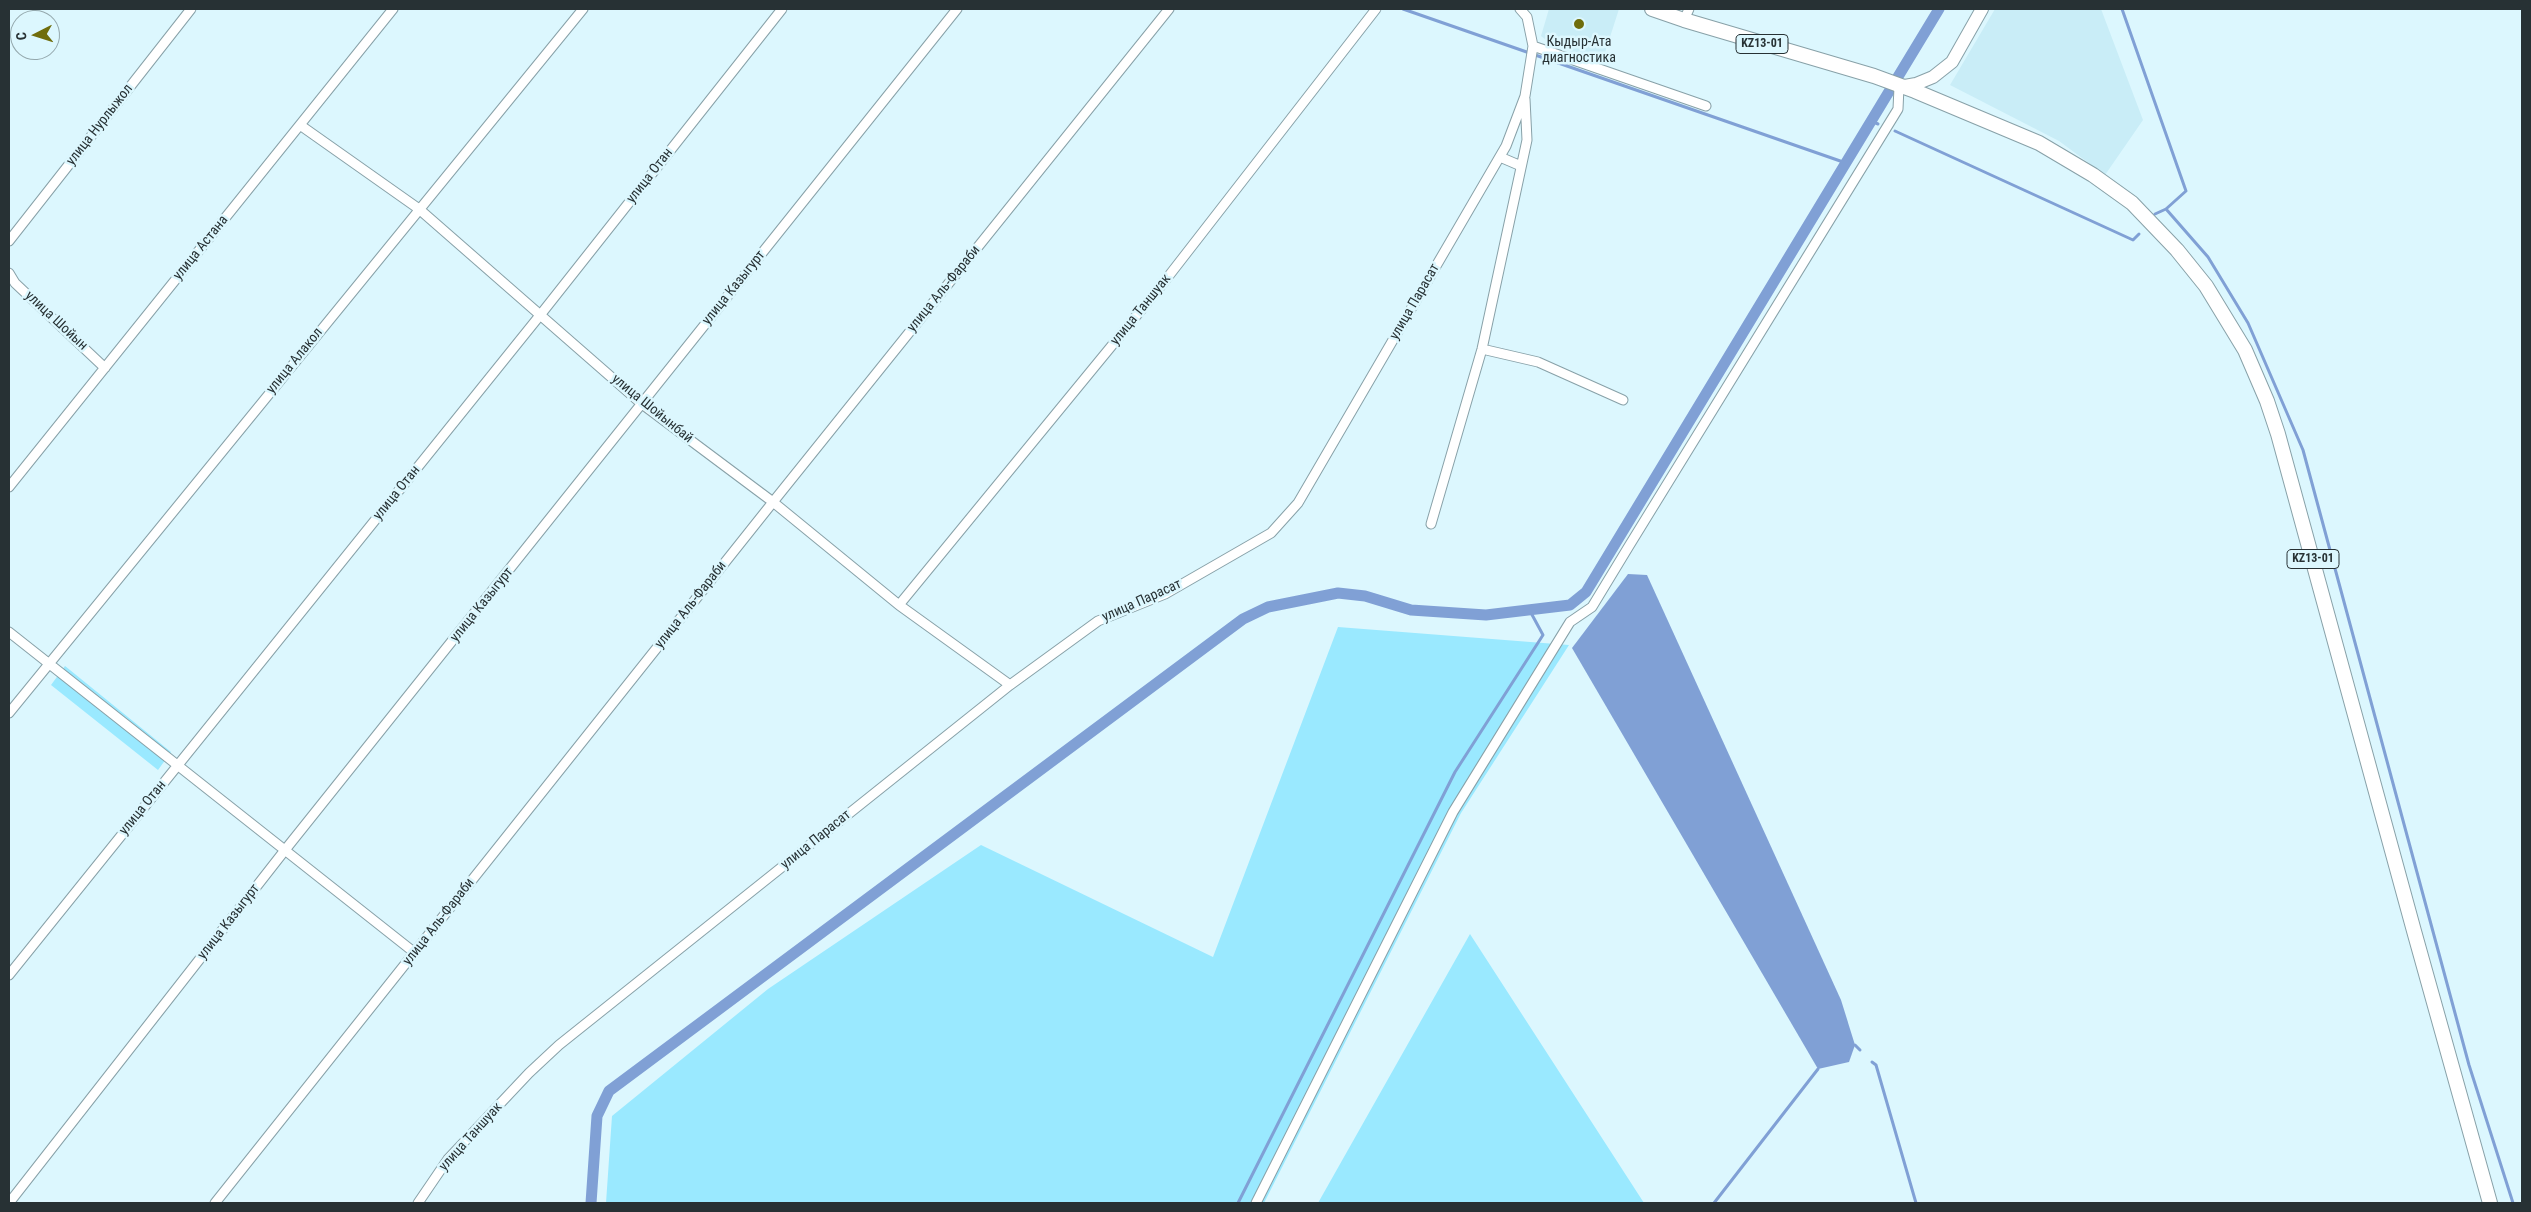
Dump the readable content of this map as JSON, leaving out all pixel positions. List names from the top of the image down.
{
  "streets": {
    "main road": ["KZ13-01"],
    "street": [
      "улица Нурлыжол",
      "улица Отан",
      "улица Астана",
      "улица Казыгурт",
      "улица Аль-Фараби",
      "улица Парасат",
      "улица Таншуак",
      "улица Шойын",
      "улица Алакол",
      "улица Шойынбай"
    ]
  },
  "crossings": [
    ["улица Отан", "улица Шойынбай"],
    ["улица Астана", "улица Шойын"],
    ["улица Астана", "улица Шойынбай"],
    ["улица Казыгурт", "улица Шойынбай"],
    ["улица Аль-Фараби", "улица Шойынбай"],
    ["улица Парасат", "улица Таншуак"],
    ["улица Парасат", "улица Шойынбай"],
    ["улица Таншуак", "улица Шойынбай"],
    ["улица Алакол", "улица Шойынбай"]
  ],
  "places": ["Кыдыр-Ата диагностика"],
  "north": "left"
}
